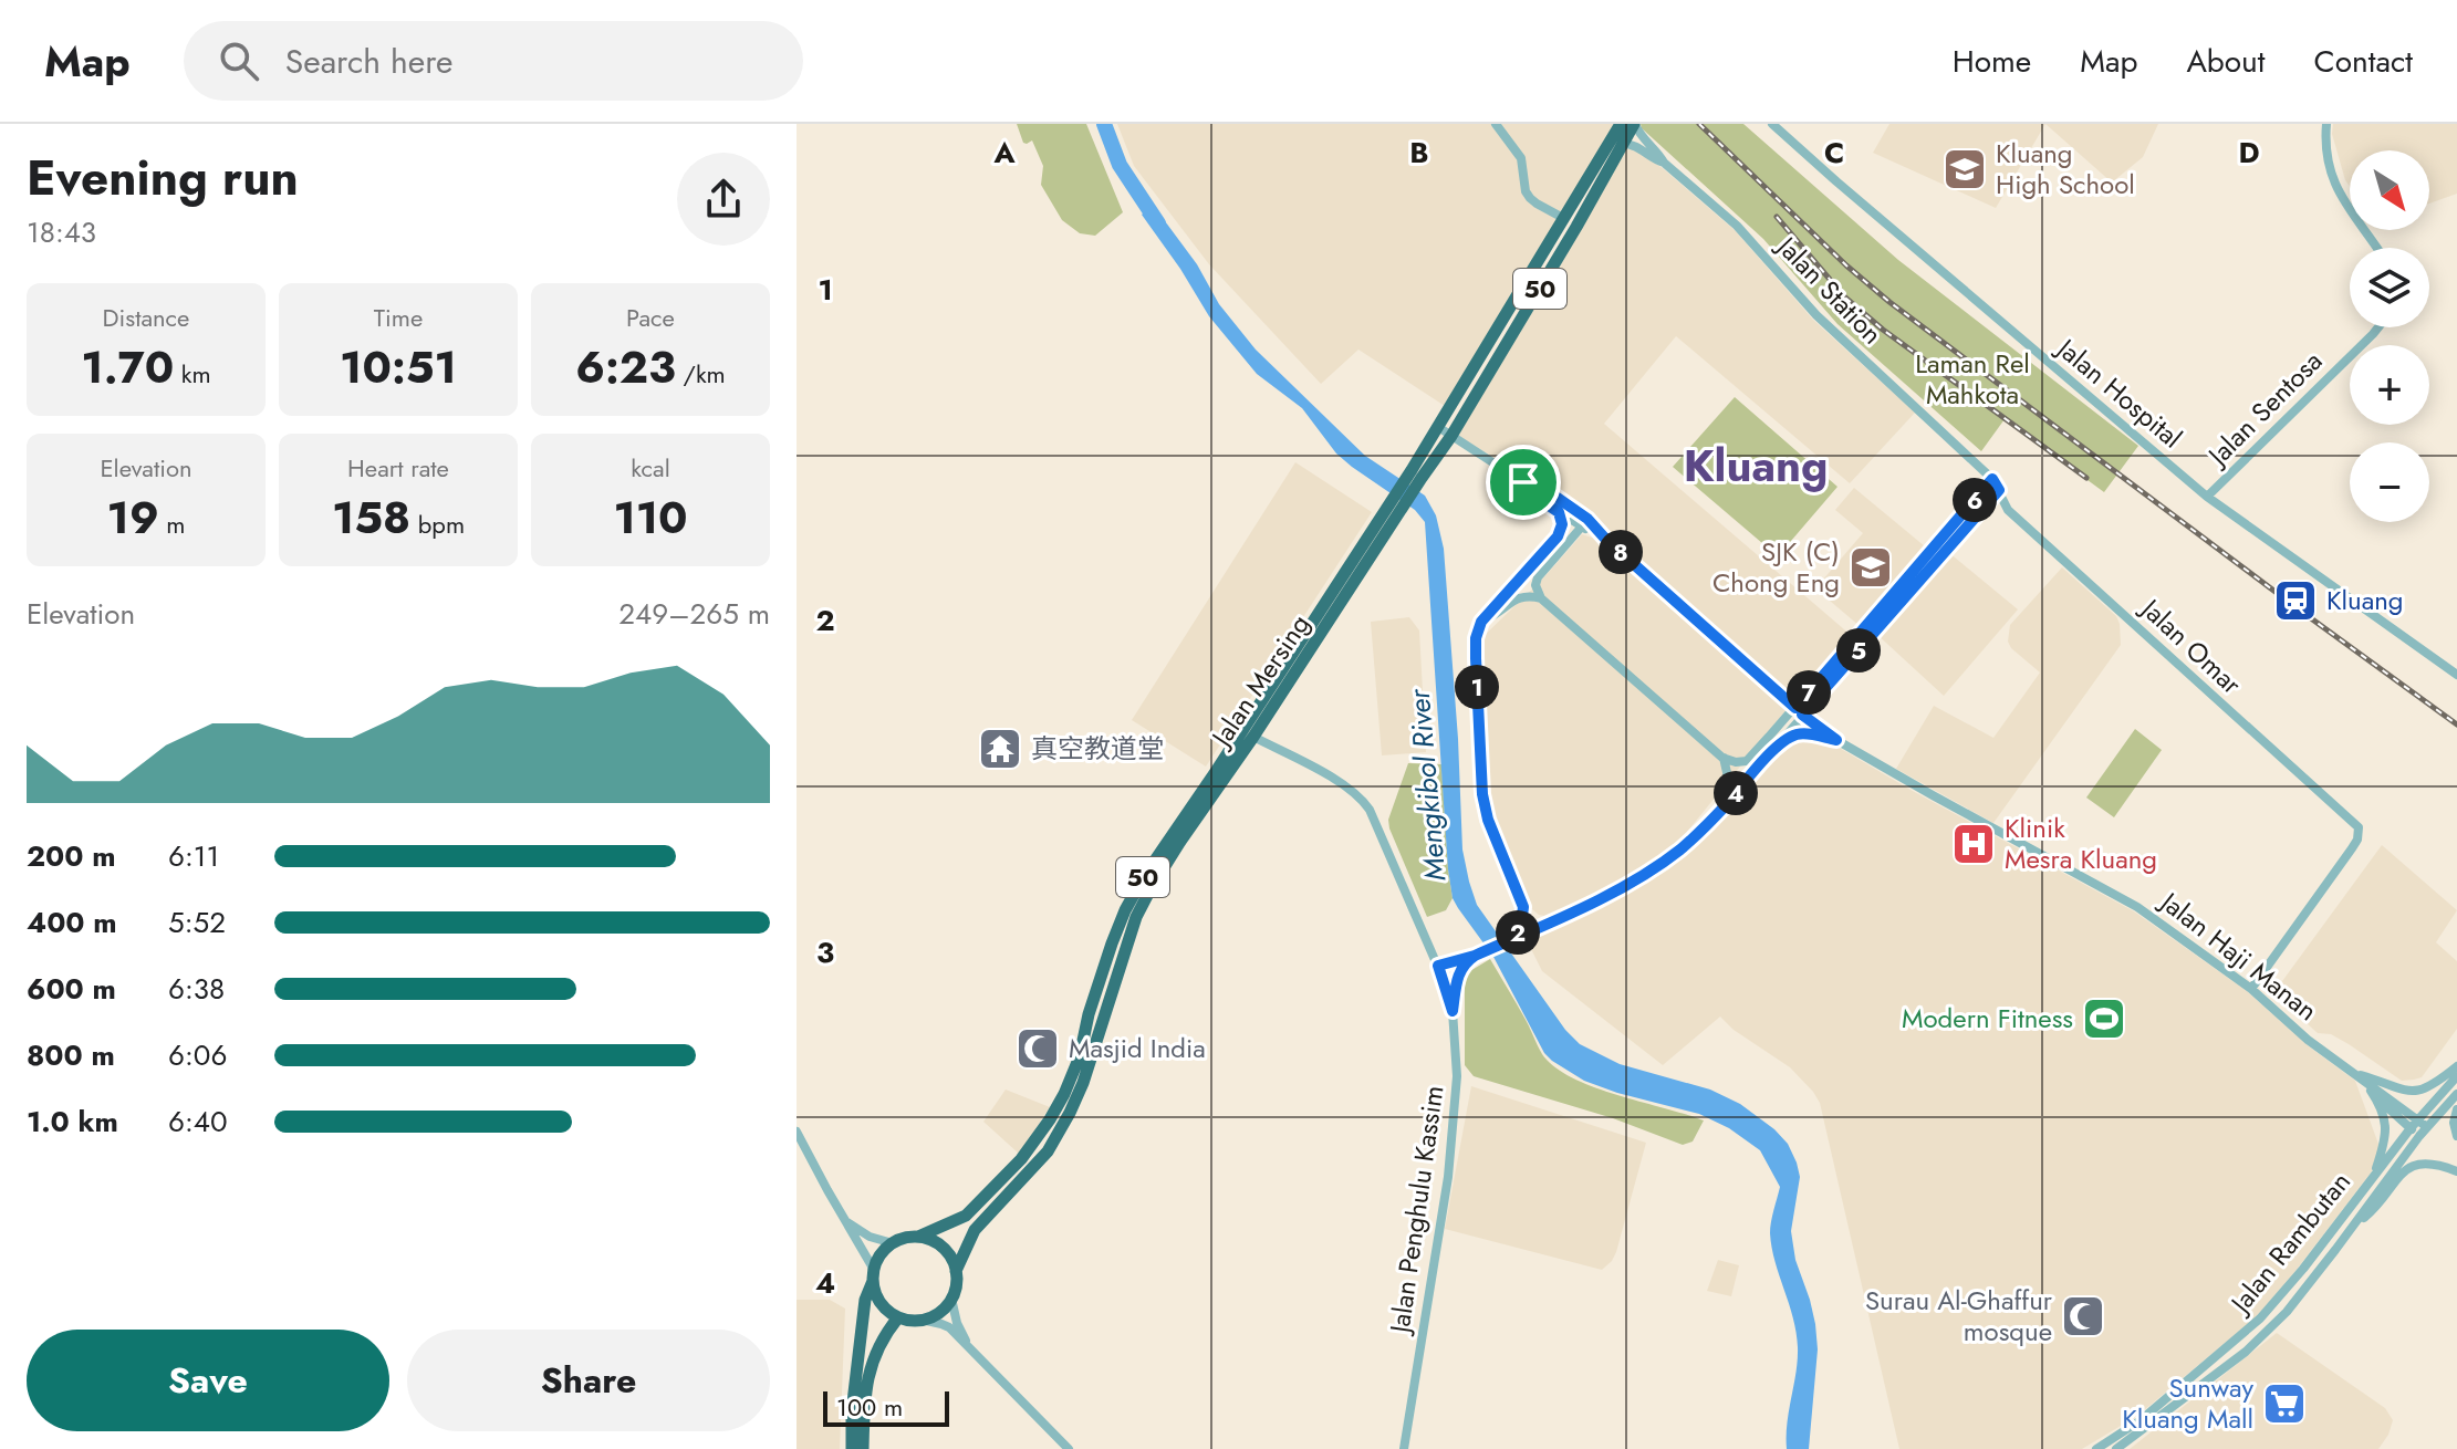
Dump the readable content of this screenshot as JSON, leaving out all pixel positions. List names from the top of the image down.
{
  "streets": {
    "highway": ["50", "Jalan Mersing"],
    "street": [
      "Jalan Station",
      "Jalan Hospital",
      "Jalan Sentosa",
      "Jalan Omar",
      "Jalan Haji Manan",
      "Jalan Penghulu Kassim",
      "Jalan Rambutan"
    ]
  },
  "crossings": [
    ["50", "Jalan Mersing"],
    ["Jalan Station", "Jalan Omar"],
    ["Jalan Station", "Jalan Mersing"],
    ["Jalan Hospital", "Jalan Sentosa"],
    ["Jalan Omar", "Jalan Haji Manan"],
    ["Jalan Mersing", "Jalan Penghulu Kassim"],
    ["Jalan Haji Manan", "Jalan Rambutan"]
  ],
  "districts": ["Kluang"],
  "water": ["Mengkibol River"],
  "parks": ["Laman Rel Mahkota"],
  "places": {
    "school or university": ["Kluang High School", "SJK (C) Chong Eng"],
    "station": ["Kluang"],
    "temple": ["真空教道堂"],
    "hospital": ["Klinik Mesra Kluang"],
    "sports": ["Modern Fitness"],
    "mosque": ["Masjid India", "Surau Al-Ghaffur mosque"],
    "supermarket": ["Sunway Kluang Mall"]
  },
  "scale_bar": "100 m",
  "north": "bottom right",
  "page": {
    "header": "Map",
    "search": "Search here",
    "nav": [
      "Home",
      "Map",
      "About",
      "Contact"
    ],
    "heading": ["Evening run", "18:43"],
    "map_buttons": ["+", "−"],
    "stats": [
      ["Distance", "1.70 km"],
      ["Time", "10:51"],
      ["Pace", "6:23 /km"],
      ["Elevation", "19 m"],
      ["Heart rate", "158 bpm"],
      ["kcal", "110"]
    ],
    "pins": [
      "6",
      "8",
      "5",
      "1",
      "7",
      "4",
      "2"
    ],
    "chart": ["Elevation", "249–265 m"],
    "list": [
      {
        "name": "200 m",
        "note": "6:11"
      },
      {
        "name": "400 m",
        "note": "5:52"
      },
      {
        "name": "600 m",
        "note": "6:38"
      },
      {
        "name": "800 m",
        "note": "6:06"
      },
      {
        "name": "1.0 km",
        "note": "6:40"
      }
    ],
    "buttons": ["Save", "Share"],
    "scale": "100 m"
  },
  "grid": {
    "columns": [
      "A",
      "B",
      "C",
      "D"
    ],
    "rows": [
      "1",
      "2",
      "3",
      "4"
    ]
  }
}
